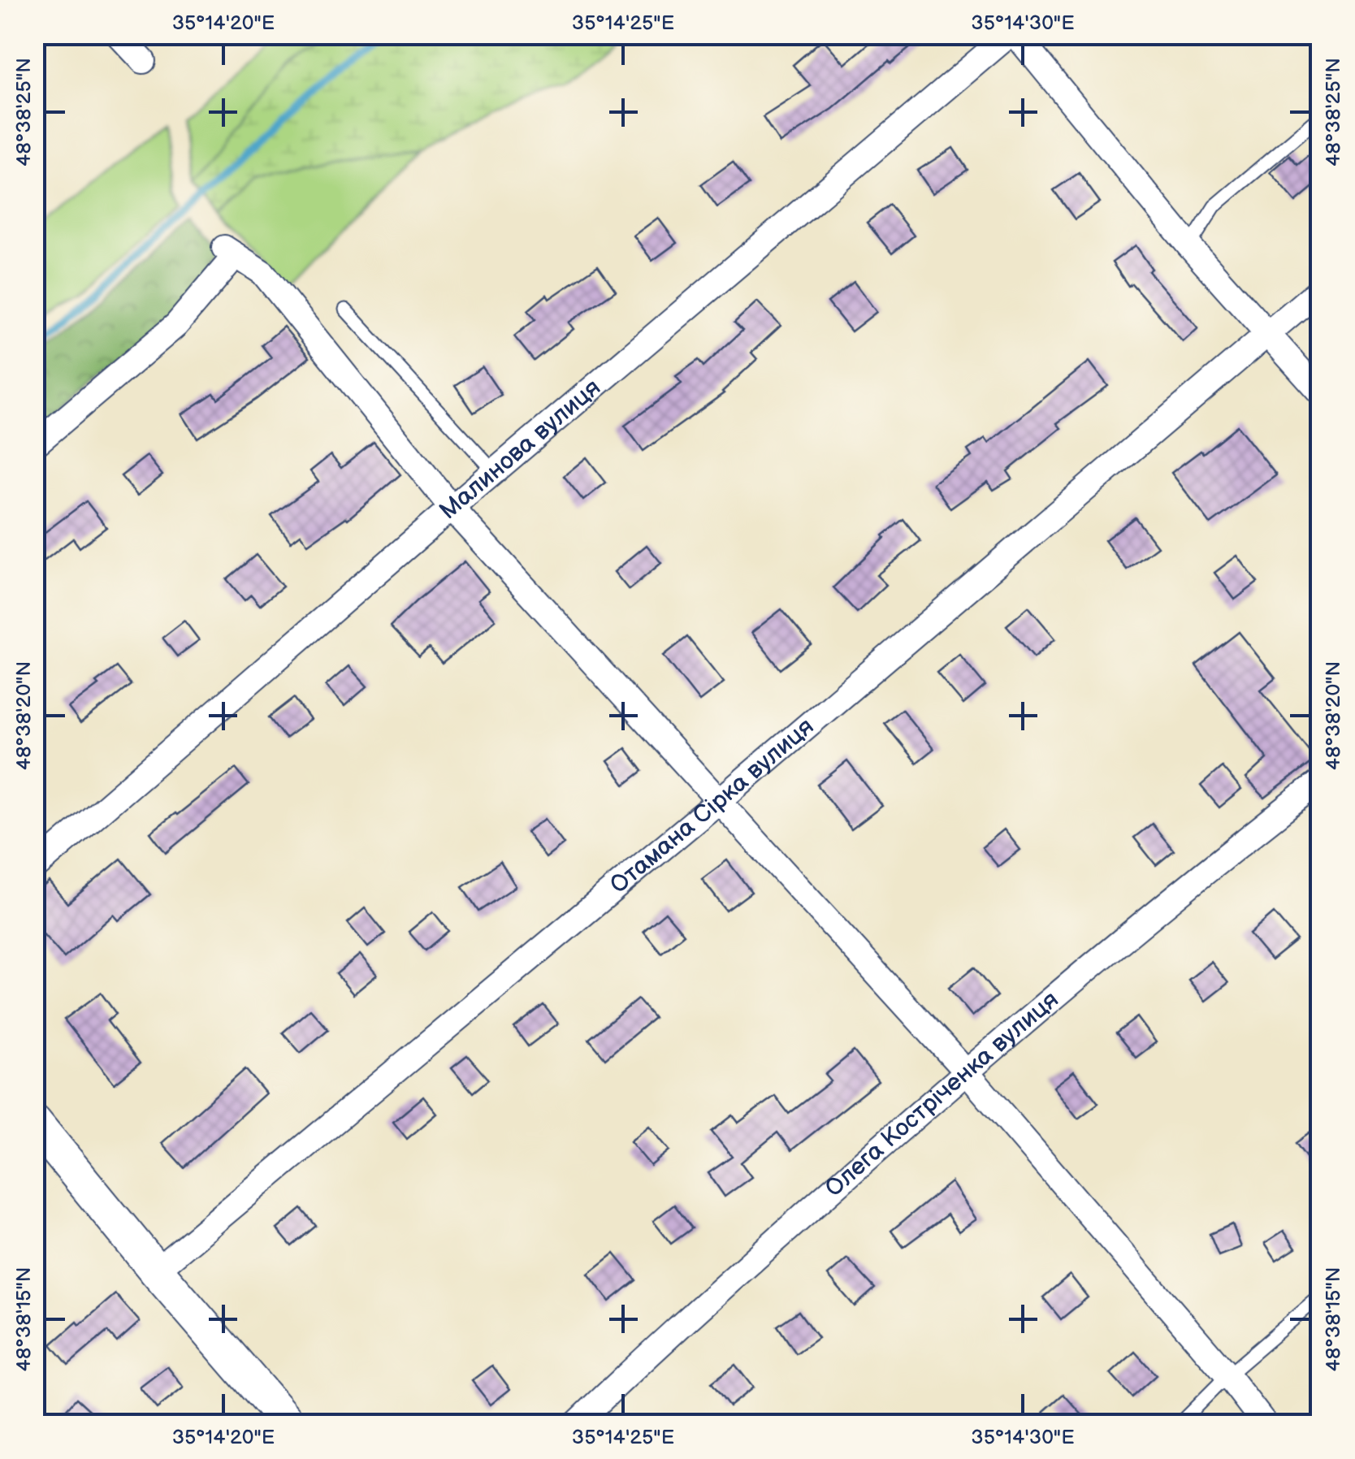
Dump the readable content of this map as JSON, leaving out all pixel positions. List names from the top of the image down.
{
  "streets": {
    "street": ["Малинова вулиця", "Отамана Сірка вулиця", "Олега Костріченка вулиця"]
  },
  "coordinates": [
    "35°14'20\"E",
    "35°14'25\"E",
    "35°14'30\"E",
    "48°38'25\"N",
    "48°38'20\"N",
    "48°38'15\"N"
  ]
}
